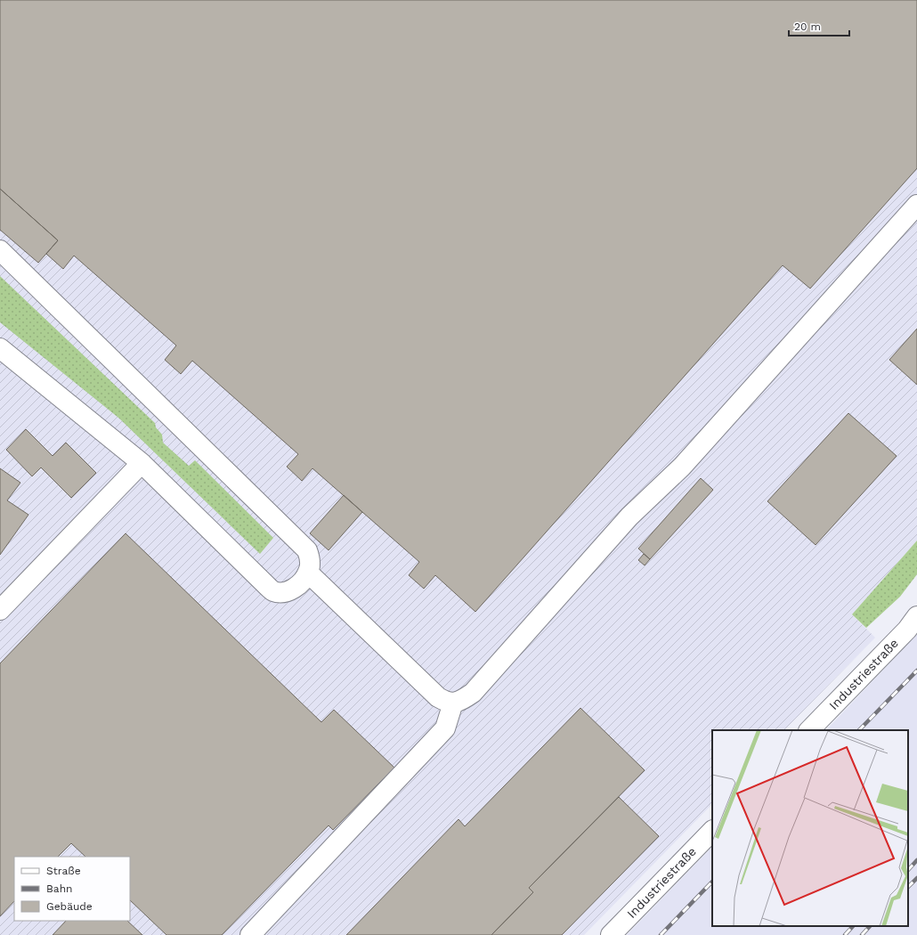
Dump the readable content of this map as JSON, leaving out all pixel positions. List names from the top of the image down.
{
  "streets": {
    "street": ["Industriestraße"]
  },
  "legend": ["Straße", "Bahn", "Gebäude"],
  "scale_bar": "20 m"
}
